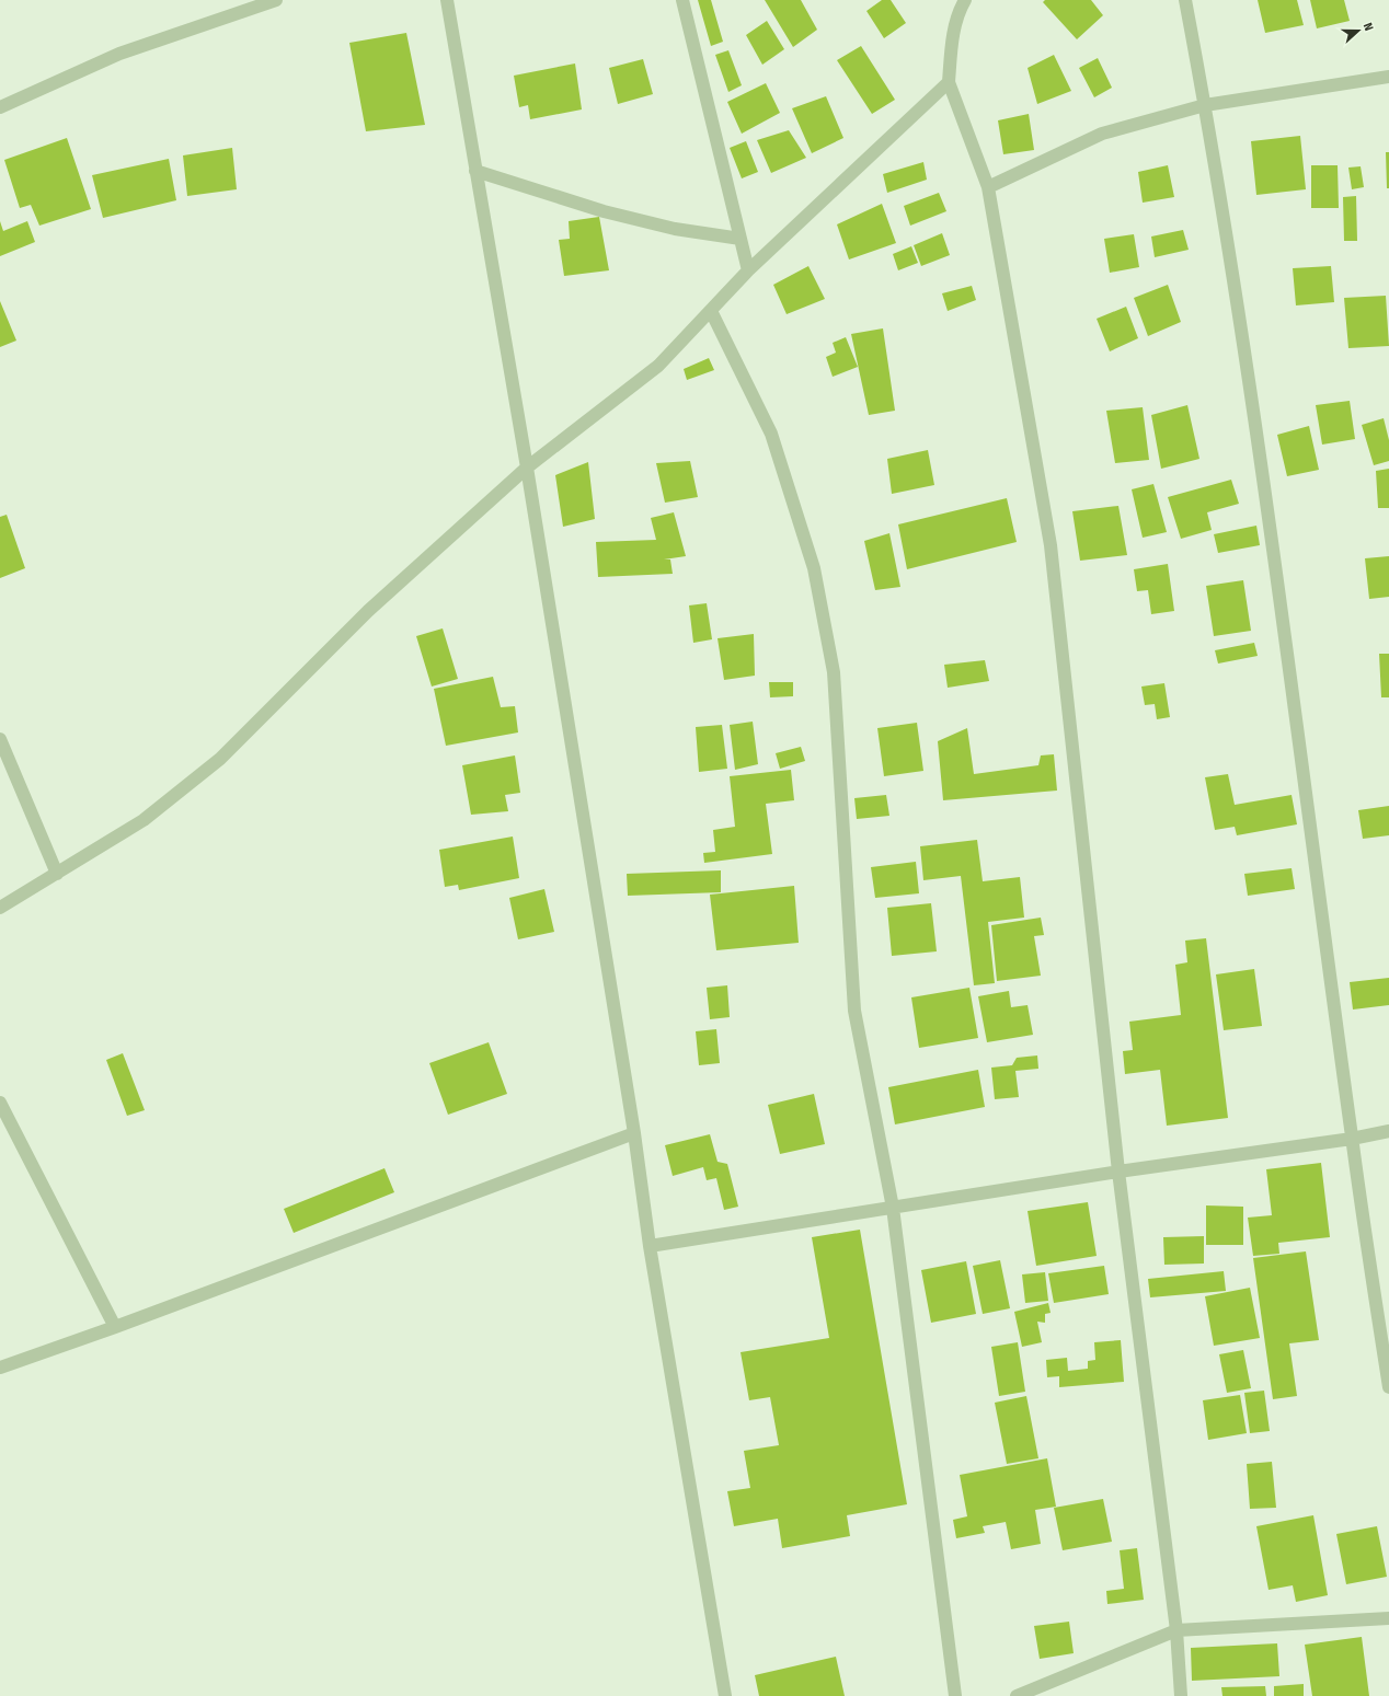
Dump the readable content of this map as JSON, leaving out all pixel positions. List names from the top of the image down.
{
  "north": "right"
}
